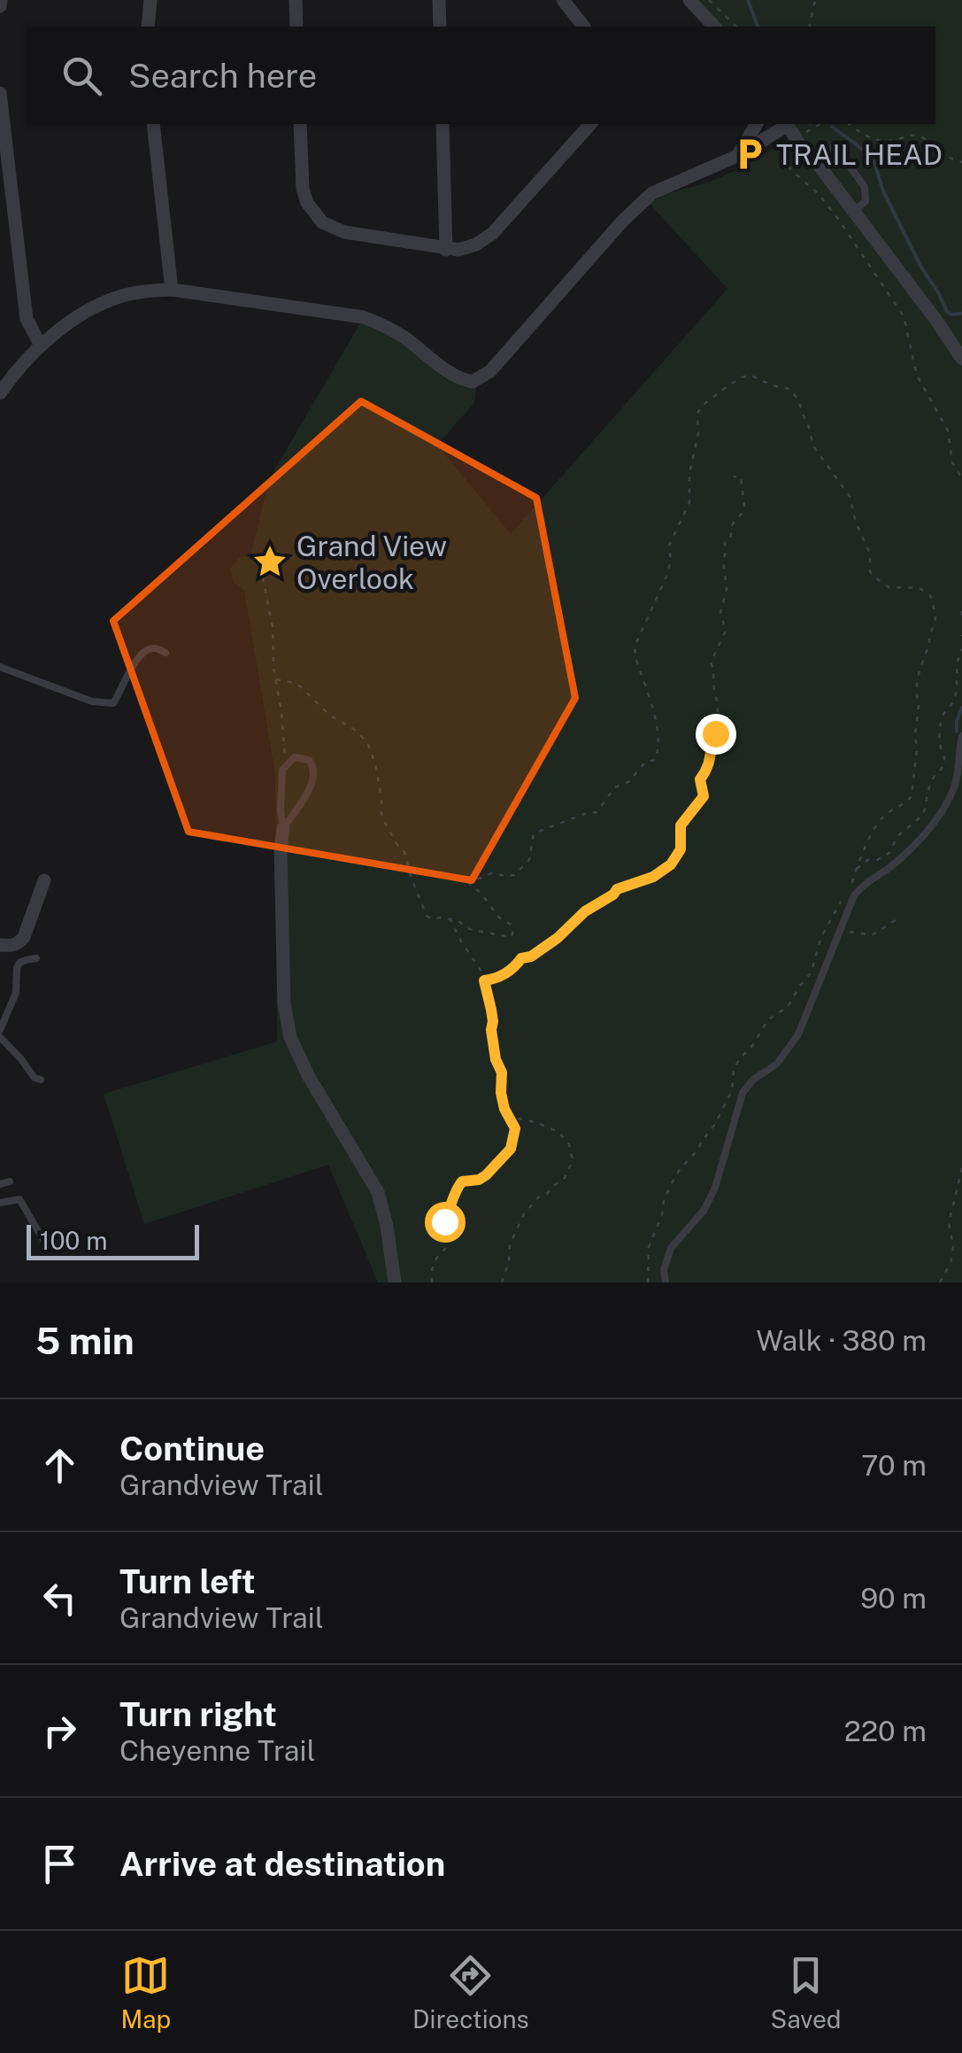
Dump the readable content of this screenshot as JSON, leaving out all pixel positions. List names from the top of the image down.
{
  "places": {
    "parking": ["TRAIL HEAD"],
    "place": ["Grand View Overlook"]
  },
  "scale_bar": "100 m",
  "page": {
    "search": "Search here",
    "scale": "100 m",
    "heading": ["5 min", "Walk · 380 m"],
    "list": [
      ["Continue", "Grandview Trail", "70 m"],
      ["Turn left", "Grandview Trail", "90 m"],
      ["Turn right", "Cheyenne Trail", "220 m"],
      "Arrive at destination"
    ],
    "nav": ["Map", "Directions", "Saved"]
  }
}
